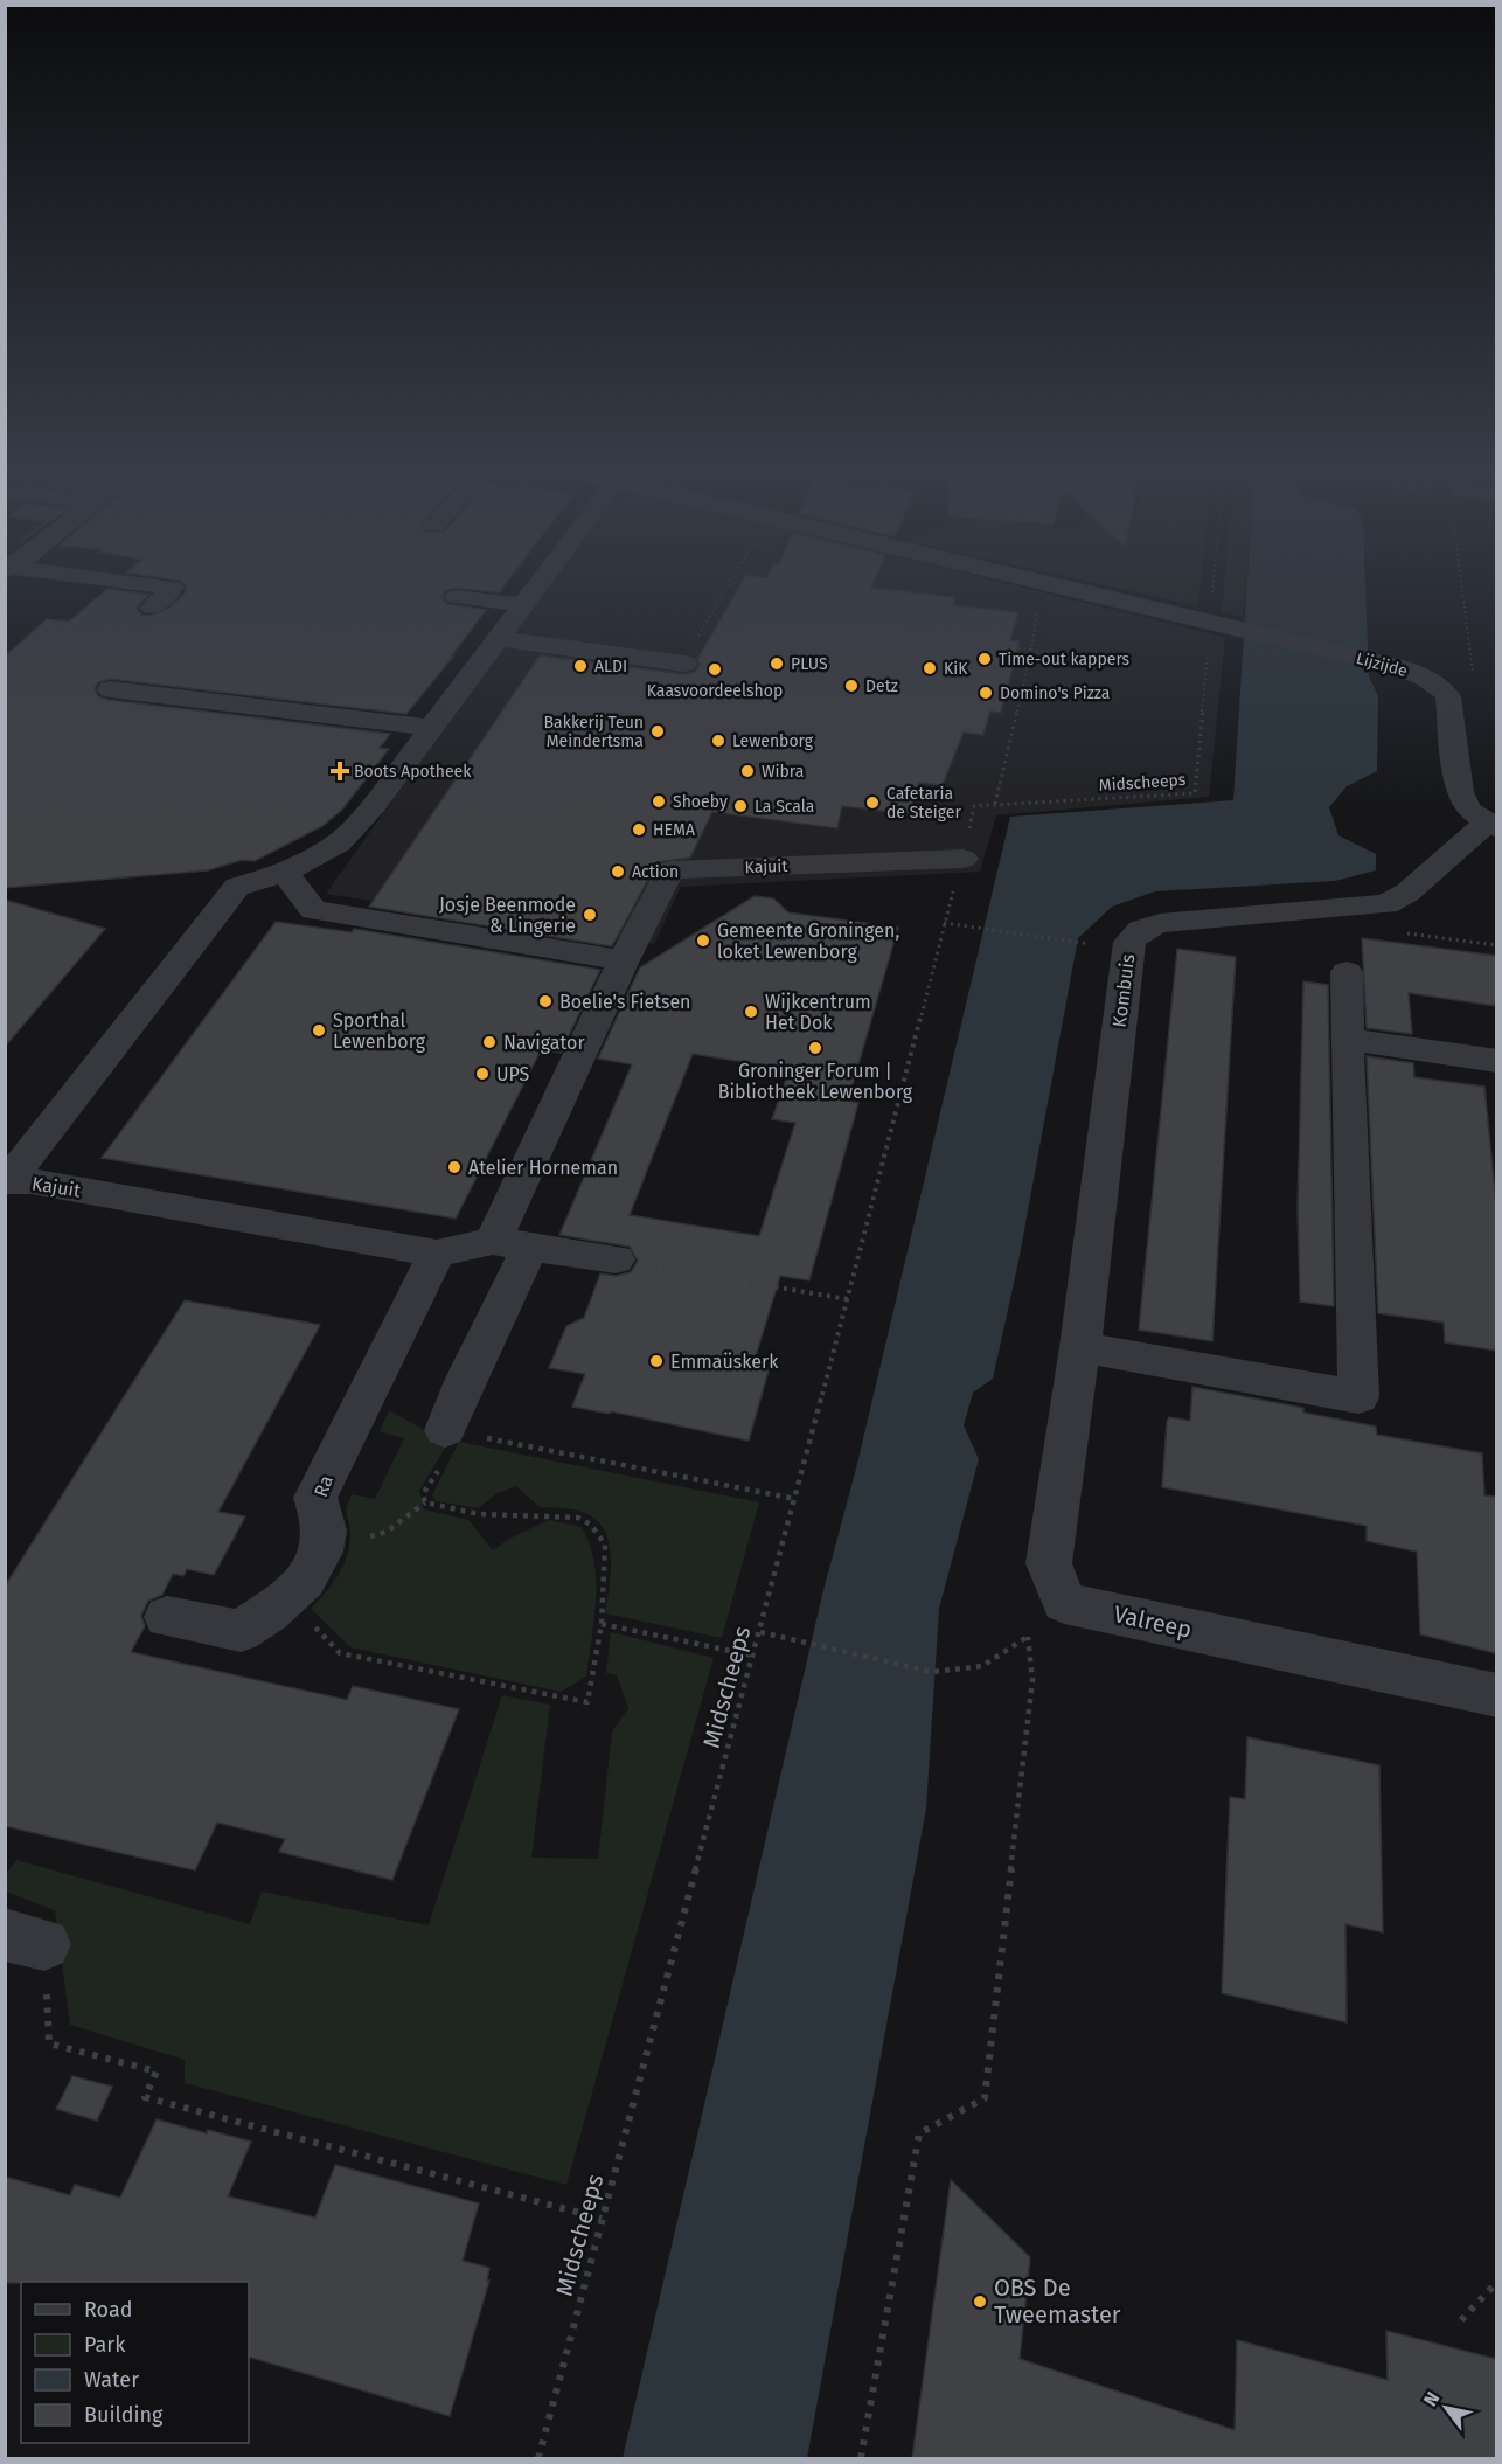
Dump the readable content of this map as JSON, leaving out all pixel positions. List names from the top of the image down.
{
  "streets": {
    "street": [
      "Lijzijde",
      "Kajuit",
      "Kombuis",
      "Ra",
      "Valreep"
    ],
    "path": ["Midscheeps"]
  },
  "crossings": [
    ["Lijzijde", "Midscheeps"],
    ["Midscheeps", "Kajuit"],
    ["Kajuit", "Ra"]
  ],
  "places": {
    "other": [
      "Time-out kappers",
      "PLUS",
      "ALDI",
      "KiK",
      "Kaasvoordeelshop",
      "Detz",
      "Domino's Pizza",
      "Bakkerij Teun Meindertsma",
      "Lewenborg",
      "Wibra",
      "Shoeby",
      "Cafetaria de Steiger",
      "La Scala",
      "HEMA",
      "Action",
      "Josje Beenmode & Lingerie",
      "Gemeente Groningen, loket Lewenborg",
      "Boelie's Fietsen",
      "Wijkcentrum Het Dok",
      "Sporthal Lewenborg",
      "Navigator",
      "Groninger Forum | Bibliotheek Lewenborg",
      "UPS",
      "Atelier Horneman",
      "Emmaüskerk",
      "OBS De Tweemaster"
    ],
    "health": ["Boots Apotheek"]
  },
  "legend": [
    "Road",
    "Park",
    "Water",
    "Building"
  ],
  "north": "top left"
}
